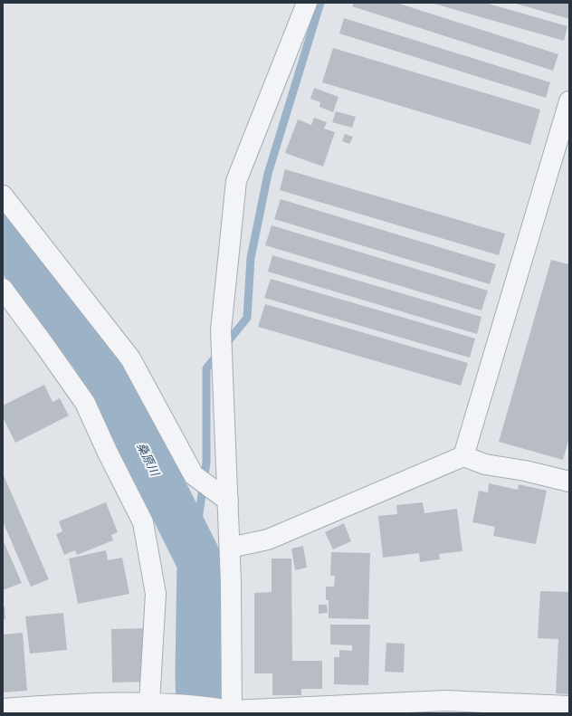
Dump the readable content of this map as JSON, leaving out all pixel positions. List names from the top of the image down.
{
  "water": ["桑原川"]
}
